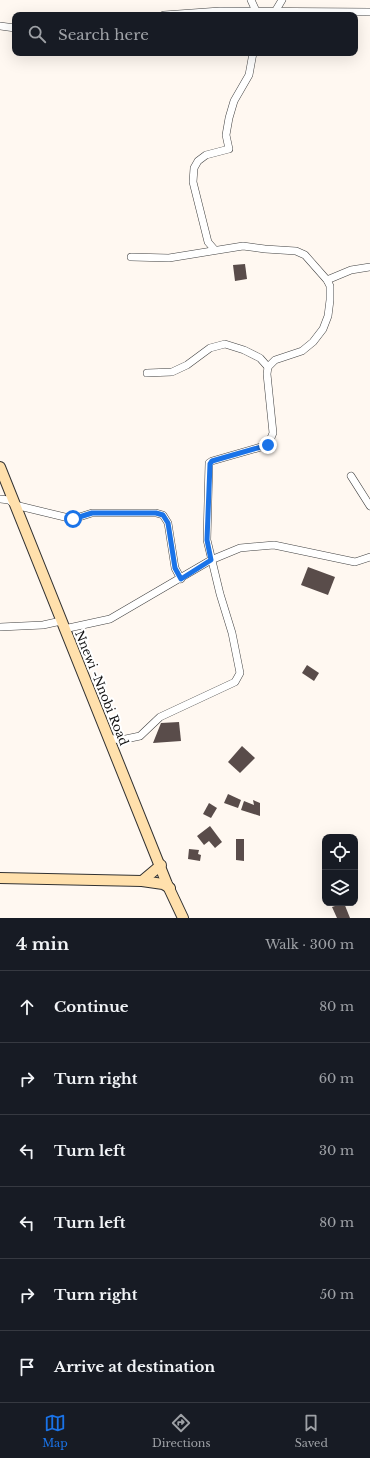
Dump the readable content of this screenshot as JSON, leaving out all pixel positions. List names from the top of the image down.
{
  "streets": {
    "main road": ["Nnewi -Nnobi Road"]
  },
  "page": {
    "search": "Search here",
    "heading": ["4 min", "Walk · 300 m"],
    "list": [
      ["Continue", "80 m"],
      ["Turn right", "60 m"],
      ["Turn left", "30 m"],
      ["Turn left", "80 m"],
      ["Turn right", "50 m"],
      "Arrive at destination"
    ],
    "nav": ["Map", "Directions", "Saved"]
  }
}
